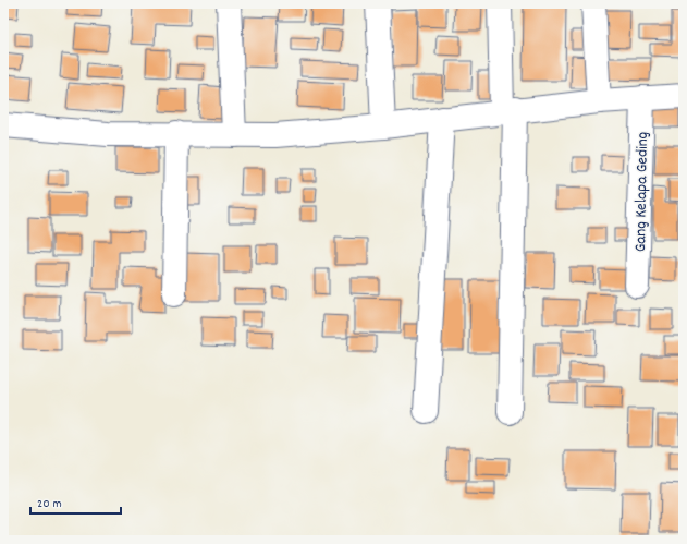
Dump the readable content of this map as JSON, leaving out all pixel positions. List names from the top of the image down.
{
  "streets": {
    "street": ["Gang Kelapa Geding"]
  },
  "scale_bar": "20 m"
}
